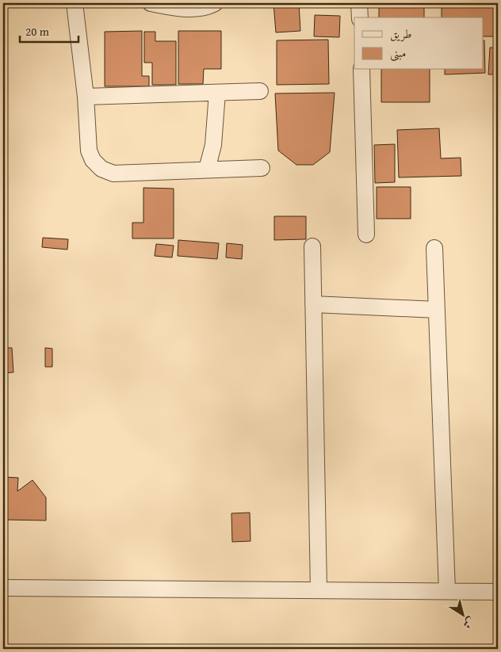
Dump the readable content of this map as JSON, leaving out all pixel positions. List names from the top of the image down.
{
  "legend": ["طريق", "مبنى"],
  "scale_bar": "20 m",
  "north": "bottom right"
}
